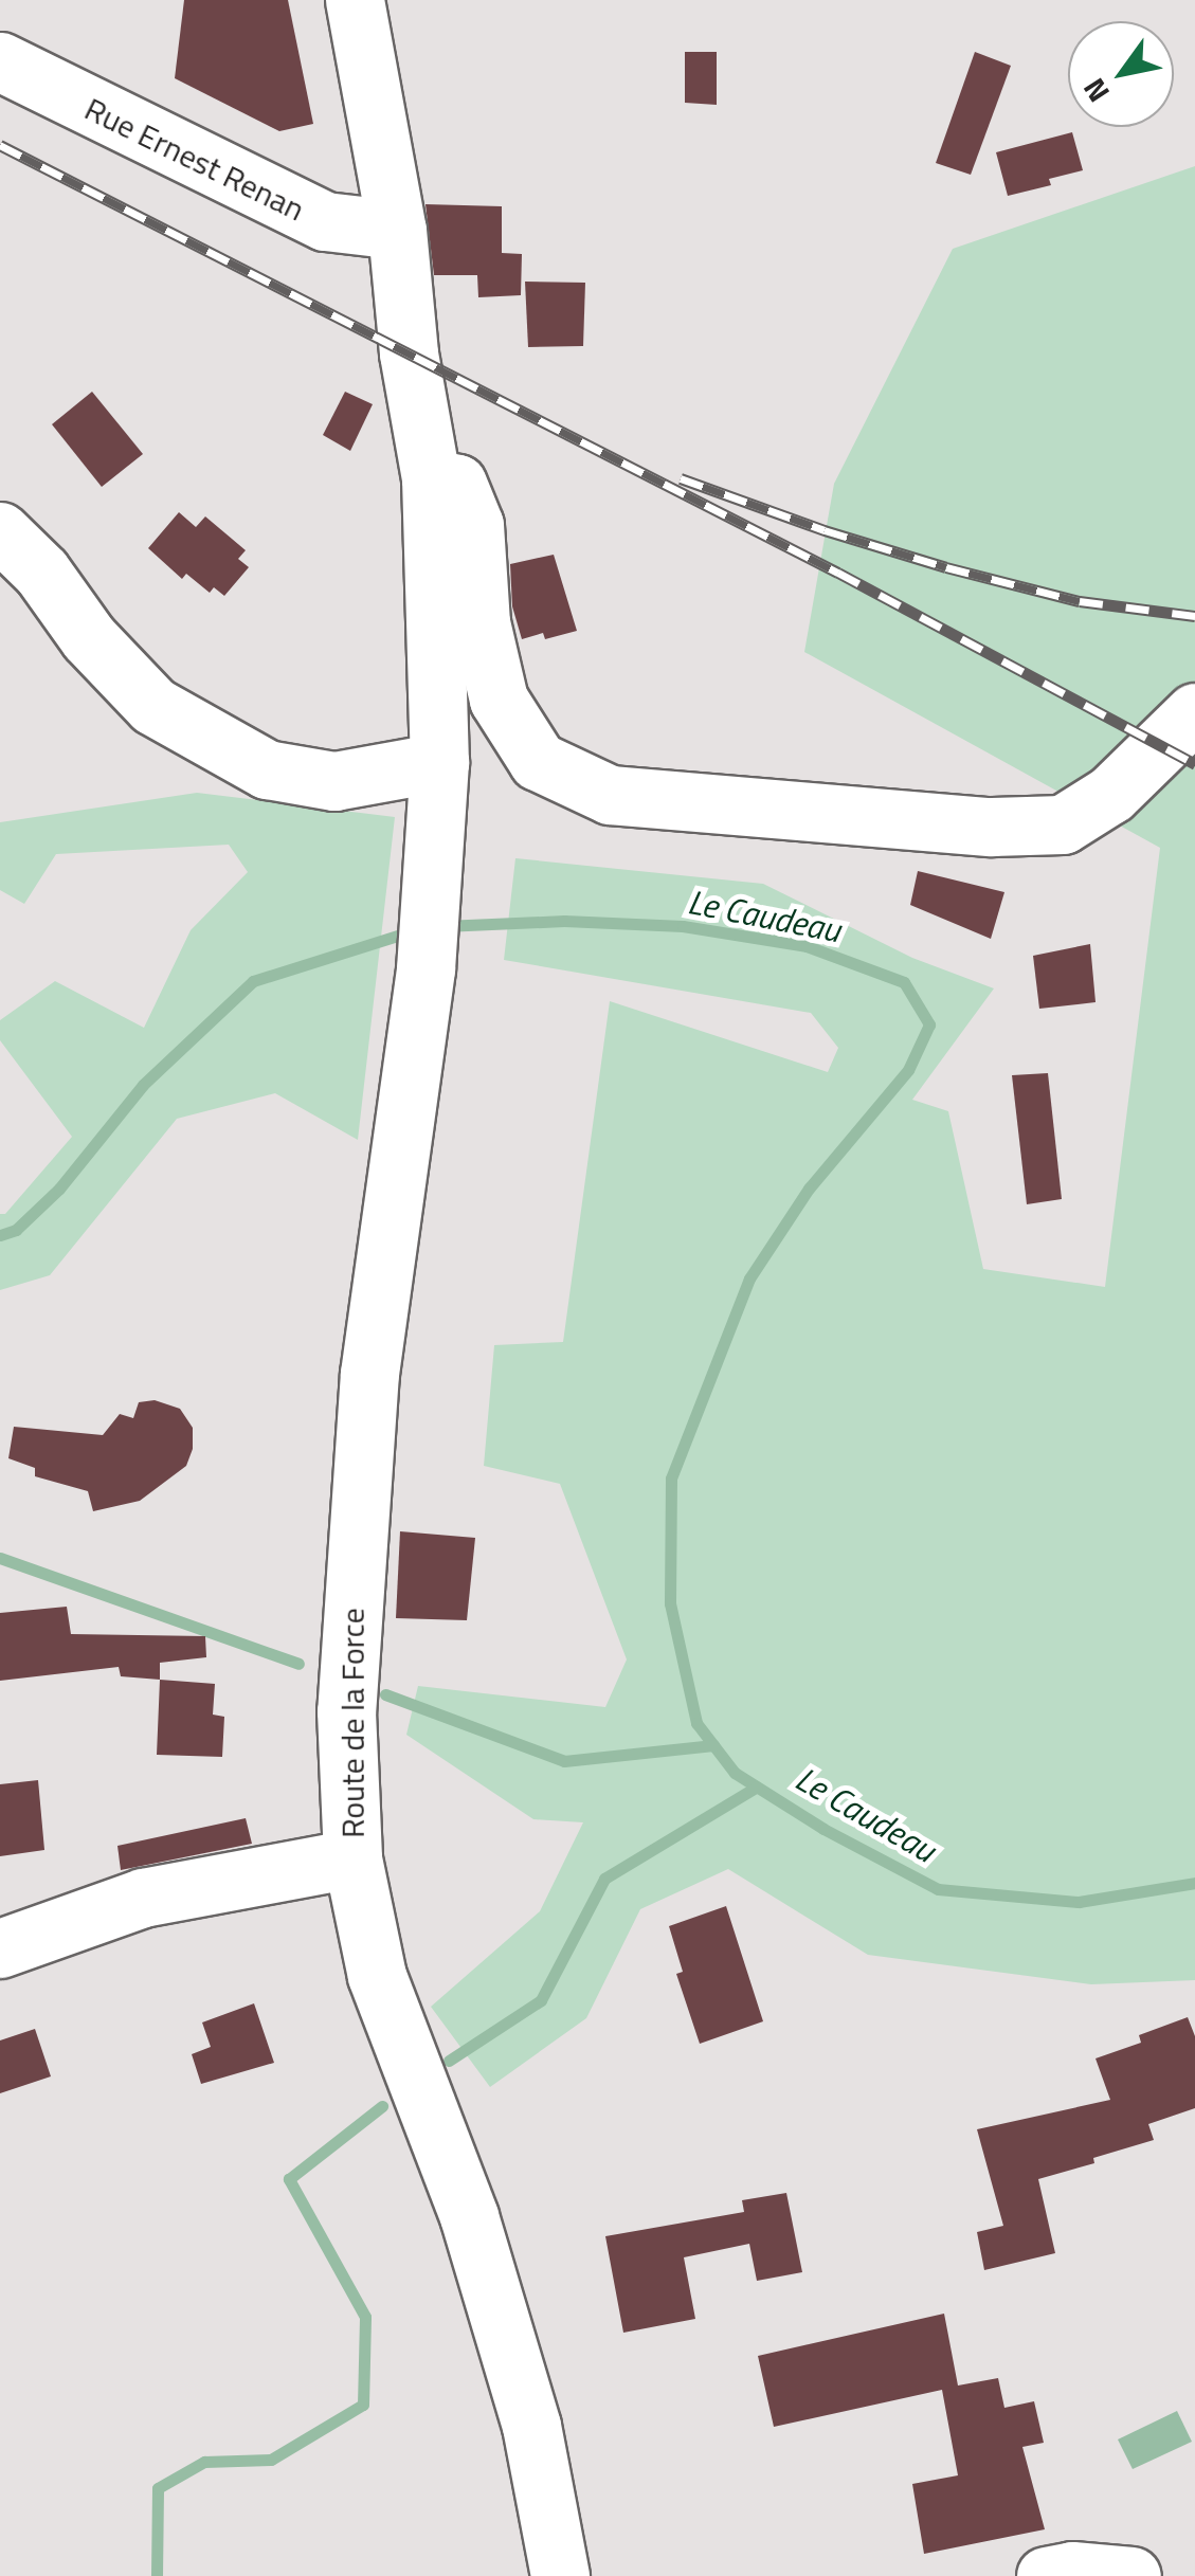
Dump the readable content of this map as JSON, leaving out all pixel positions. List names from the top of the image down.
{
  "streets": {
    "street": ["Rue Ernest Renan", "Route de la Force"]
  },
  "crossings": [
    ["Rue Ernest Renan", "Route de la Force"]
  ],
  "water": ["Le Caudeau"],
  "north": "bottom left"
}
